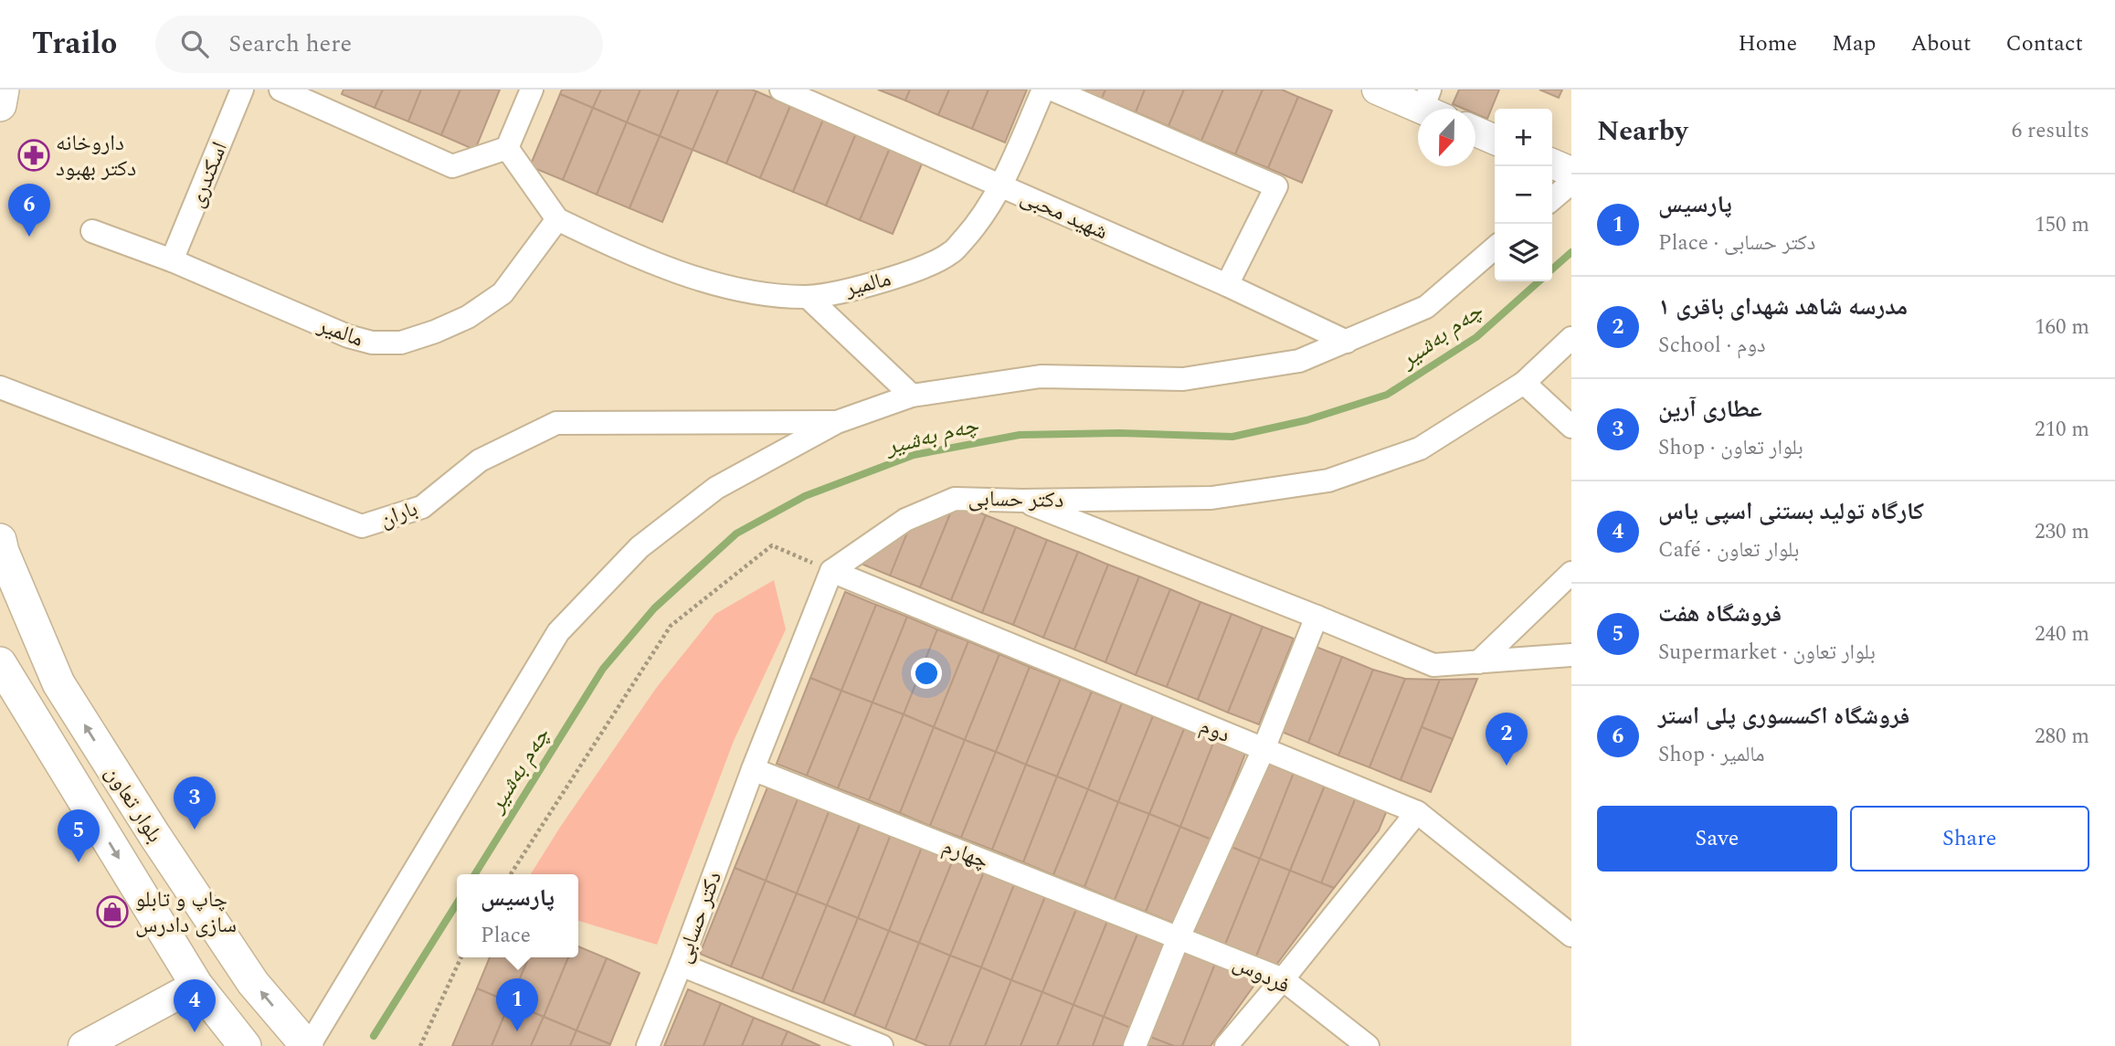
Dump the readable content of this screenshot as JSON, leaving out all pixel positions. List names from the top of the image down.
{
  "streets": {
    "main road": ["بلوار تعاون"],
    "street": [
      "اسکندری",
      "شهید محبی",
      "مالمیر",
      "دکتر حسابی",
      "باران",
      "دوم",
      "چهارم",
      "فردوس"
    ]
  },
  "crossings": [
    ["اسکندری", "مالمیر"],
    ["شهید محبی", "مالمیر"],
    ["دکتر حسابی", "دوم"],
    ["دکتر حسابی", "چهارم"],
    ["چهارم", "فردوس"]
  ],
  "water": ["چەم بەشیر"],
  "places": {
    "pharmacy": ["داروخانه دکتر بهبود"],
    "shop": ["چاپ و تابلو سازی دادرس"]
  },
  "north": "bottom",
  "page": {
    "header": "Trailo",
    "search": "Search here",
    "nav": [
      "Home",
      "Map",
      "About",
      "Contact"
    ],
    "heading": ["Nearby", "6 results"],
    "map_buttons": ["+", "−"],
    "list": [
      {
        "mark": "1",
        "name": "پارسیس",
        "note": "Place · دکتر حسابی",
        "value": "150 m"
      },
      {
        "mark": "2",
        "name": "مدرسه شاهد شهدای باقری ۱",
        "note": "School · دوم",
        "value": "160 m"
      },
      {
        "mark": "3",
        "name": "عطاری آرین",
        "note": "Shop · بلوار تعاون",
        "value": "210 m"
      },
      {
        "mark": "4",
        "name": "کارگاه تولید بستنی اسپی یاس",
        "note": "Café · بلوار تعاون",
        "value": "230 m"
      },
      {
        "mark": "5",
        "name": "فروشگاه هفت",
        "note": "Supermarket · بلوار تعاون",
        "value": "240 m"
      },
      {
        "mark": "6",
        "name": "فروشگاه اکسسوری پلی استر",
        "note": "Shop · مالمیر",
        "value": "280 m"
      }
    ],
    "pins": [
      "6",
      "2",
      "3",
      "5",
      "1",
      "4"
    ],
    "buttons": ["Save", "Share"],
    "popup": ["پارسیس", "Place"]
  }
}
